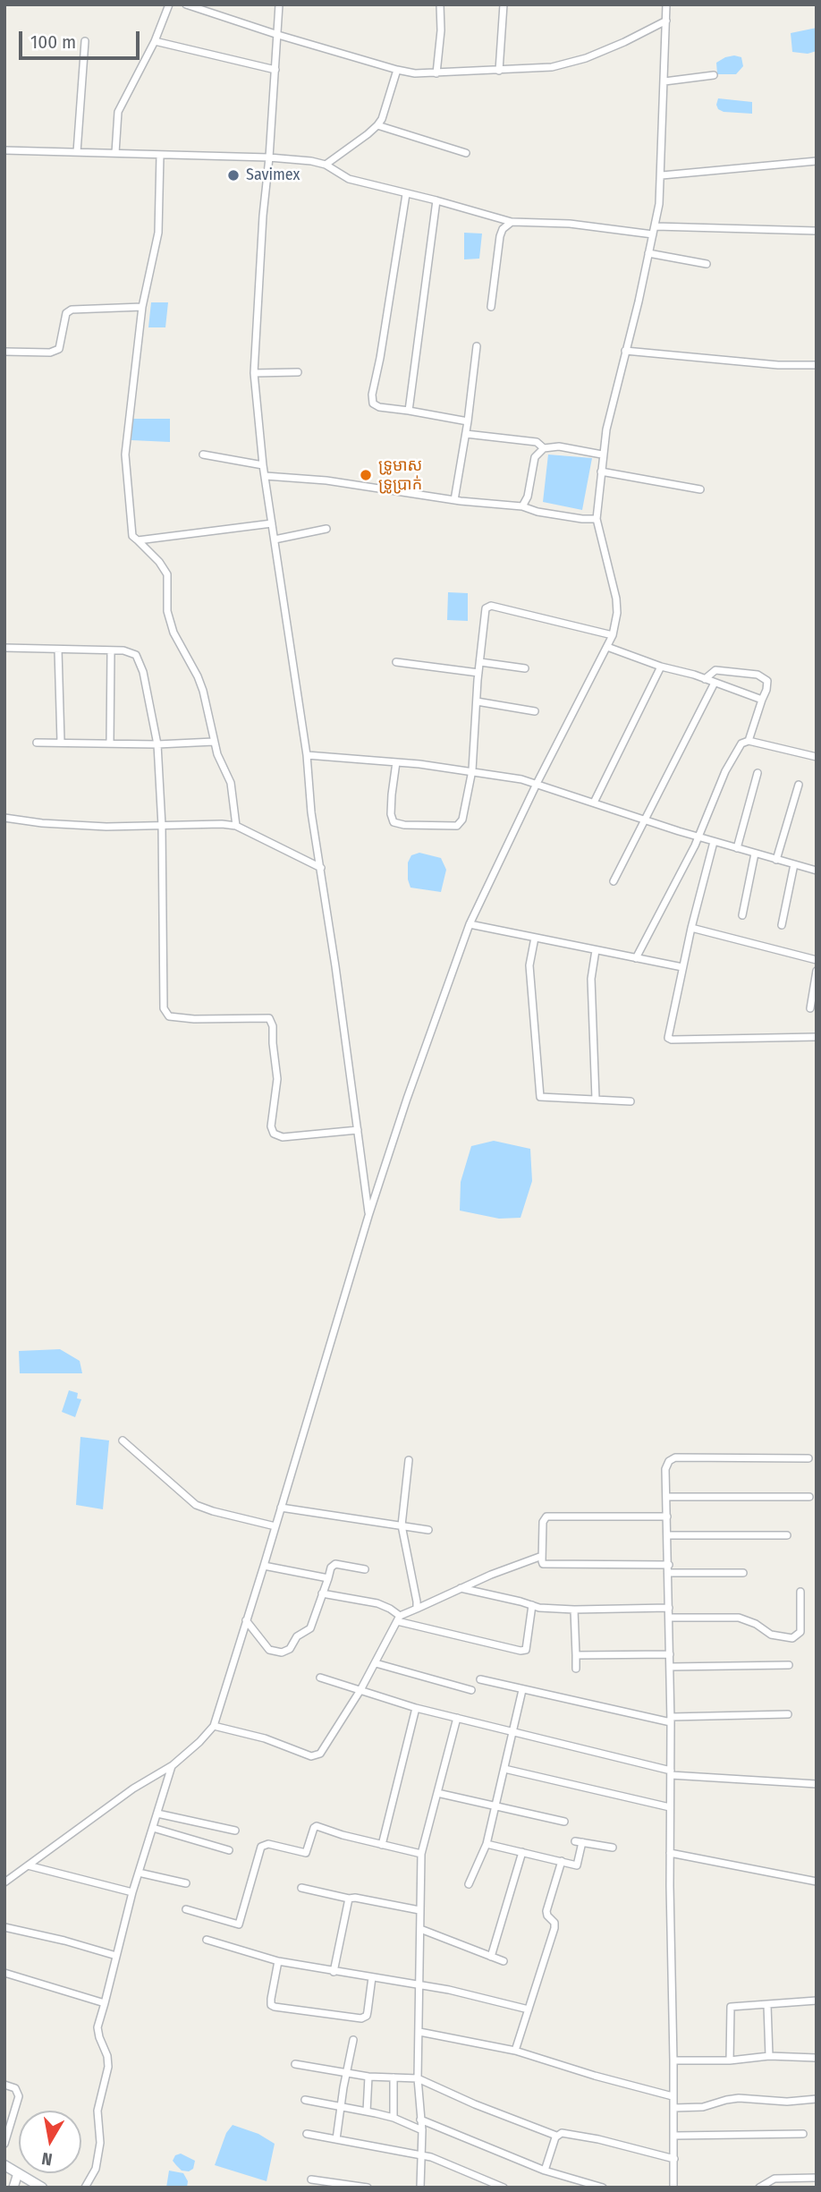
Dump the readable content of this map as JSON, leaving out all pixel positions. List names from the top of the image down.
{
  "places": ["Savimex", "ទ្រូមាស ទ្រូប្រាក់"],
  "scale_bar": "100 m",
  "north": "bottom"
}
